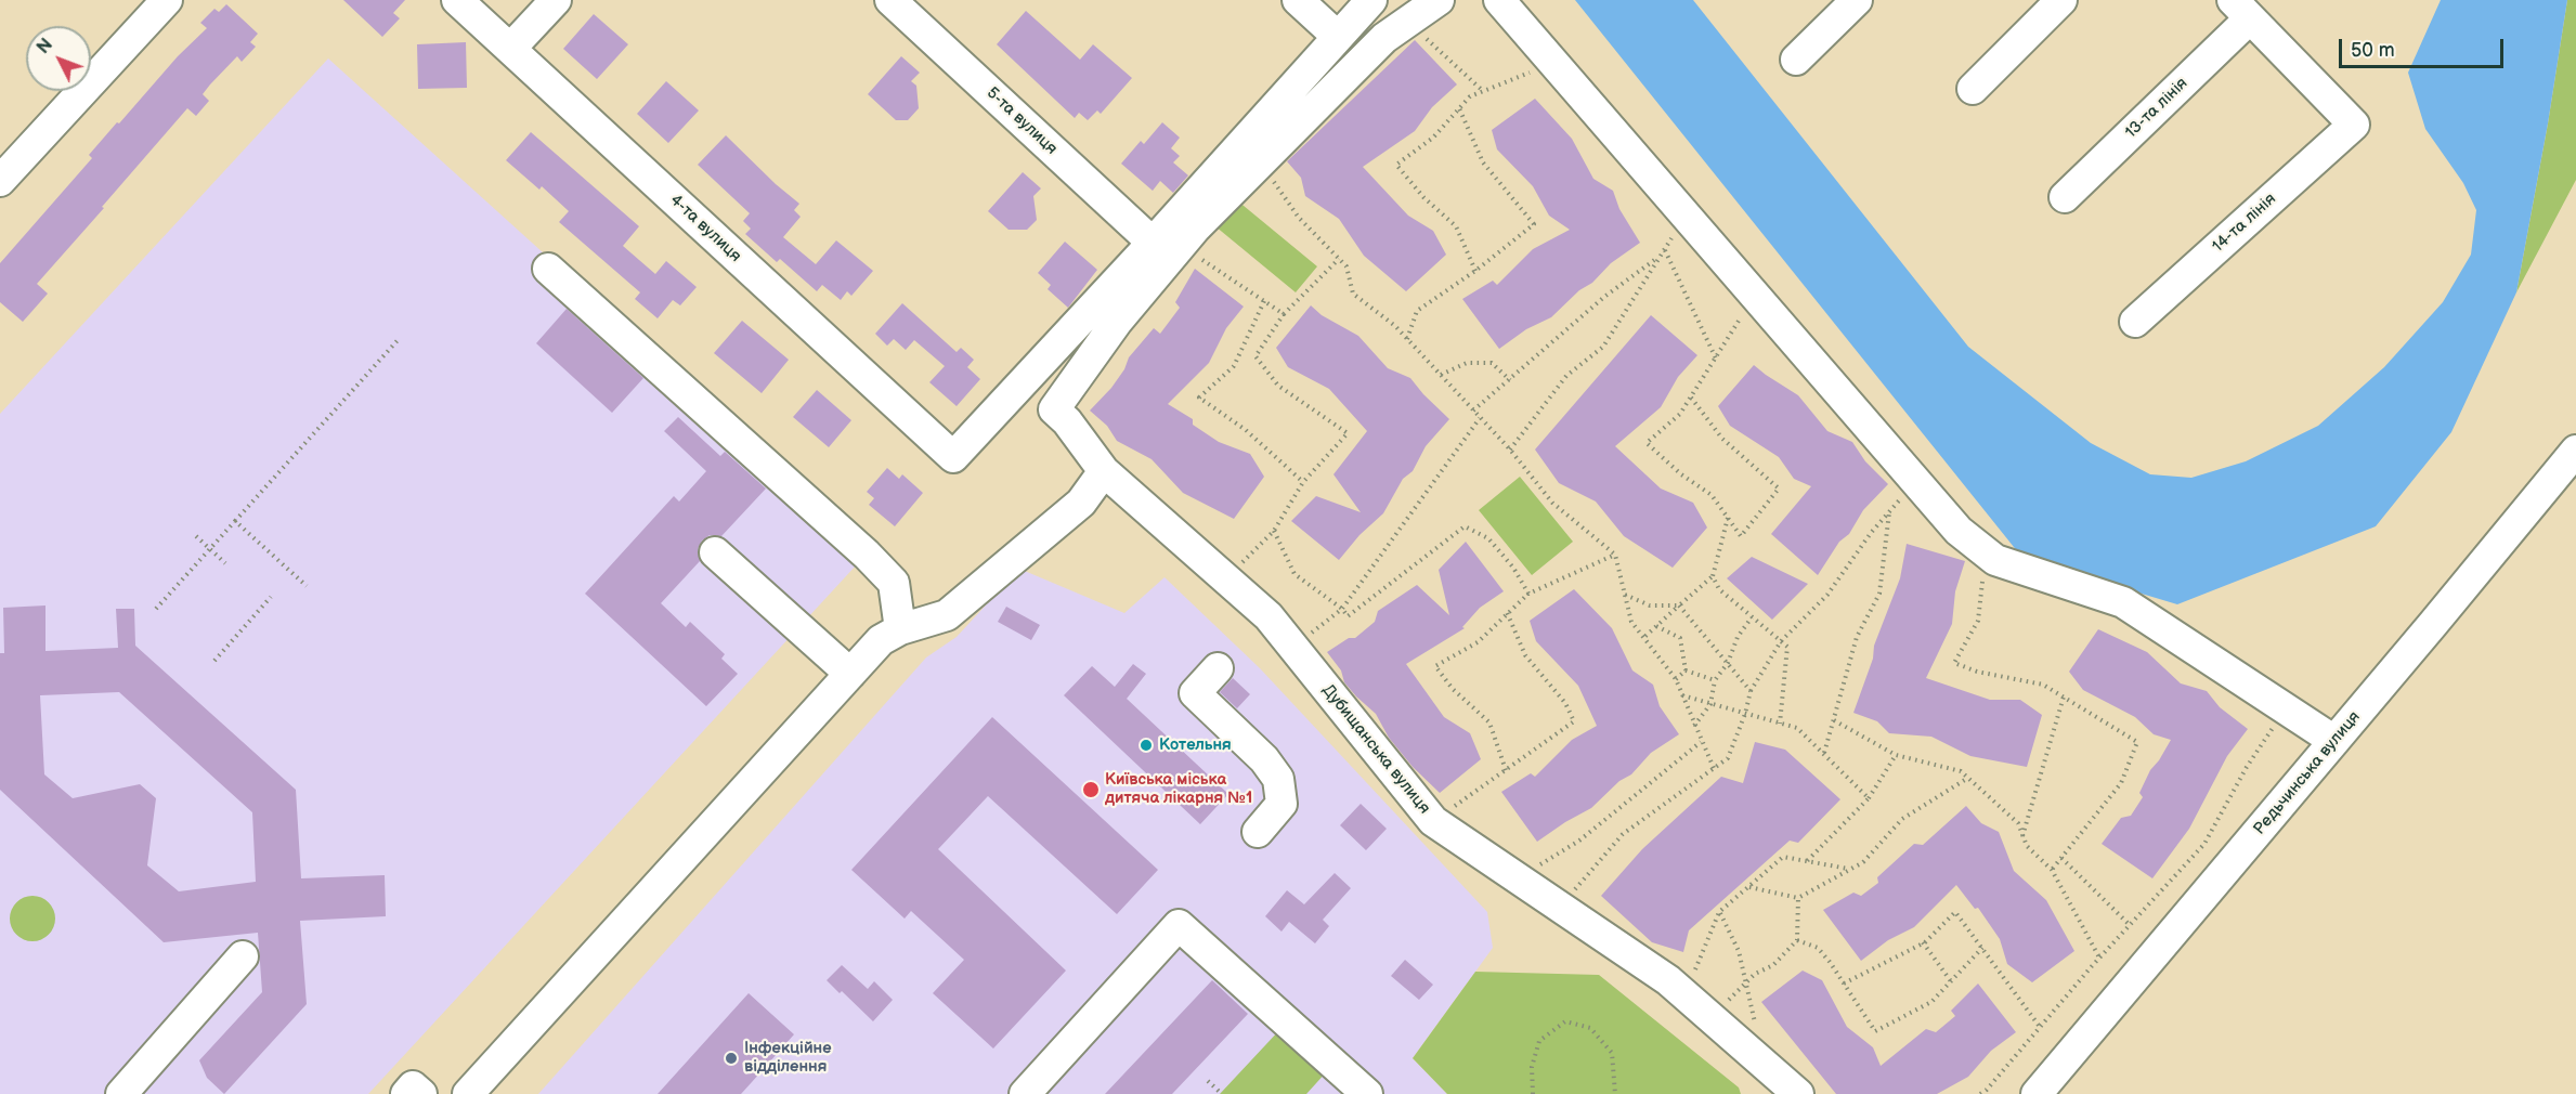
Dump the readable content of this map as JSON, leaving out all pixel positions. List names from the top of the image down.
{
  "streets": {
    "street": [
      "13-та лінія",
      "5-та вулиця",
      "14-та лінія",
      "4-та вулиця",
      "Дубищанська вулиця",
      "Редьчинська вулиця"
    ]
  },
  "crossings": [
    ["13-та лінія", "14-та лінія"],
    ["5-та вулиця", "4-та вулиця"]
  ],
  "places": ["Котельня", "Київська міська дитяча лікарня №1", "Інфекційне відділення"],
  "scale_bar": "50 m",
  "north": "top left"
}
